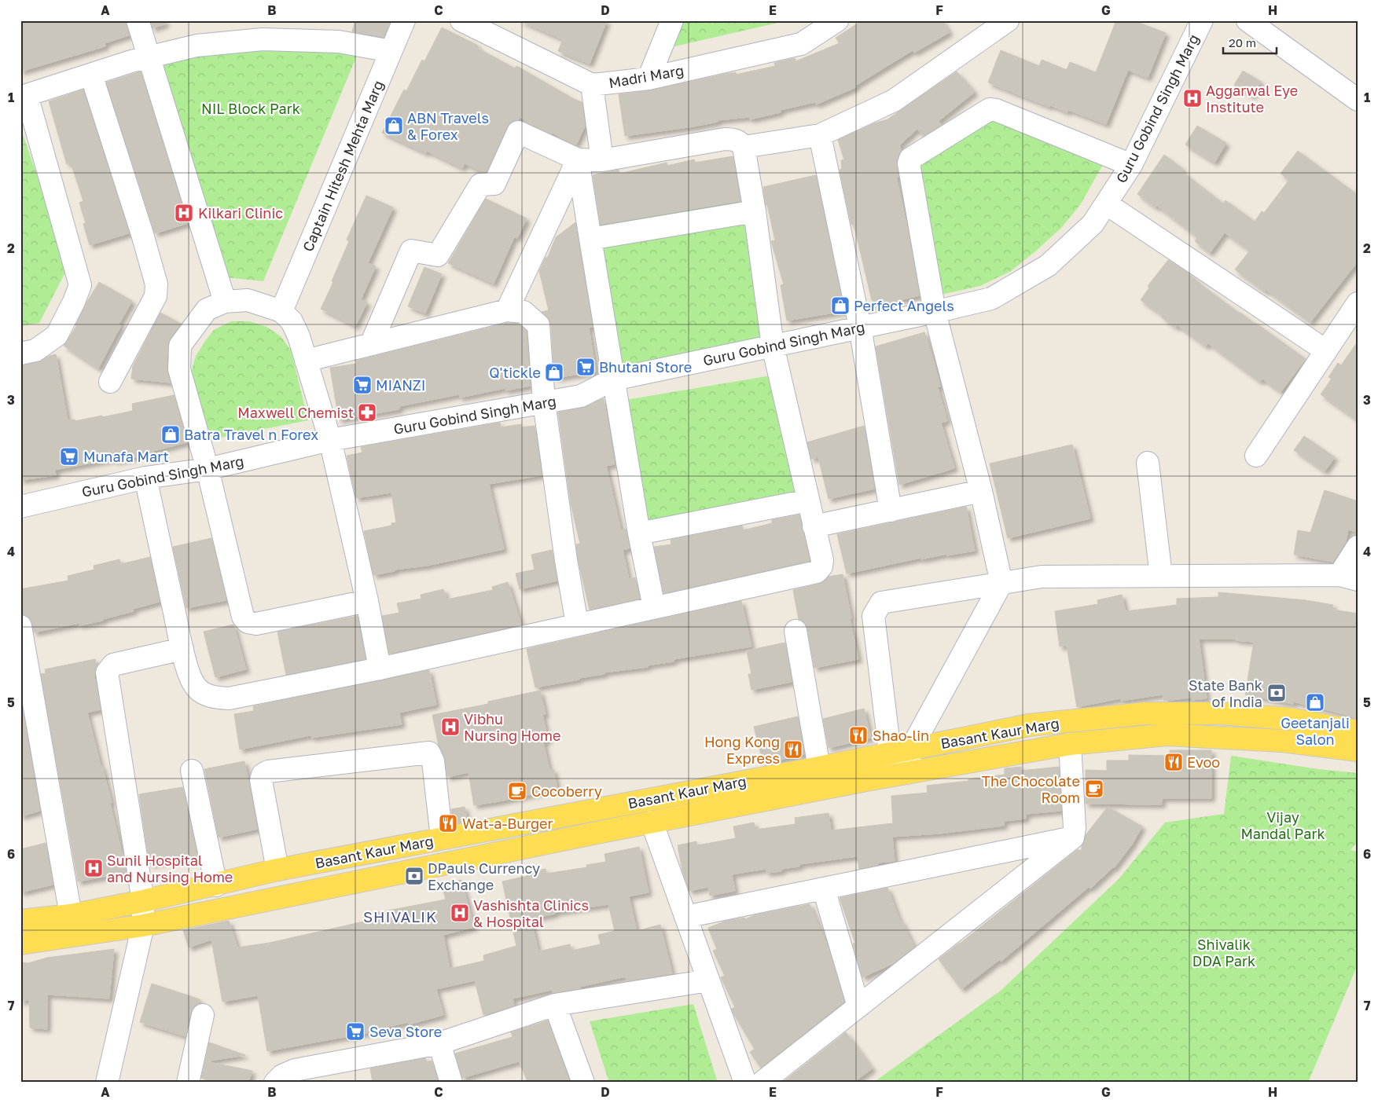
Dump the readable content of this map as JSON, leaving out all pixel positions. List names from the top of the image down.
{
  "streets": {
    "main road": ["Basant Kaur Marg"],
    "street": ["Madri Marg", "Guru Gobind Singh Marg", "Captain Hitesh Mehta Marg"]
  },
  "districts": ["SHIVALIK"],
  "parks": ["NIL Block Park", "Vijay Mandal Park", "Shivalik DDA Park"],
  "places": {
    "hospital": [
      "Aggarwal Eye Institute",
      "Kilkari Clinic",
      "Vibhu Nursing Home",
      "Sunil Hospital and Nursing Home",
      "Vashishta Clinics & Hospital"
    ],
    "shop": [
      "ABN Travels & Forex",
      "Perfect Angels",
      "Q'tickle",
      "Batra Travel n Forex",
      "Geetanjali Salon"
    ],
    "supermarket": [
      "Bhutani Store",
      "MIANZI",
      "Munafa Mart",
      "Seva Store"
    ],
    "pharmacy": ["Maxwell Chemist"],
    "bank": ["State Bank of India", "DPauls Currency Exchange"],
    "restaurant": [
      "Shao-lin",
      "Hong Kong Express",
      "Evoo",
      "Wat-a-Burger"
    ],
    "cafe": ["The Chocolate Room", "Cocoberry"]
  },
  "scale_bar": "20 m",
  "grid": {
    "columns": [
      "A",
      "B",
      "C",
      "D",
      "E",
      "F",
      "G",
      "H"
    ],
    "rows": [
      "1",
      "2",
      "3",
      "4",
      "5",
      "6",
      "7"
    ]
  }
}
